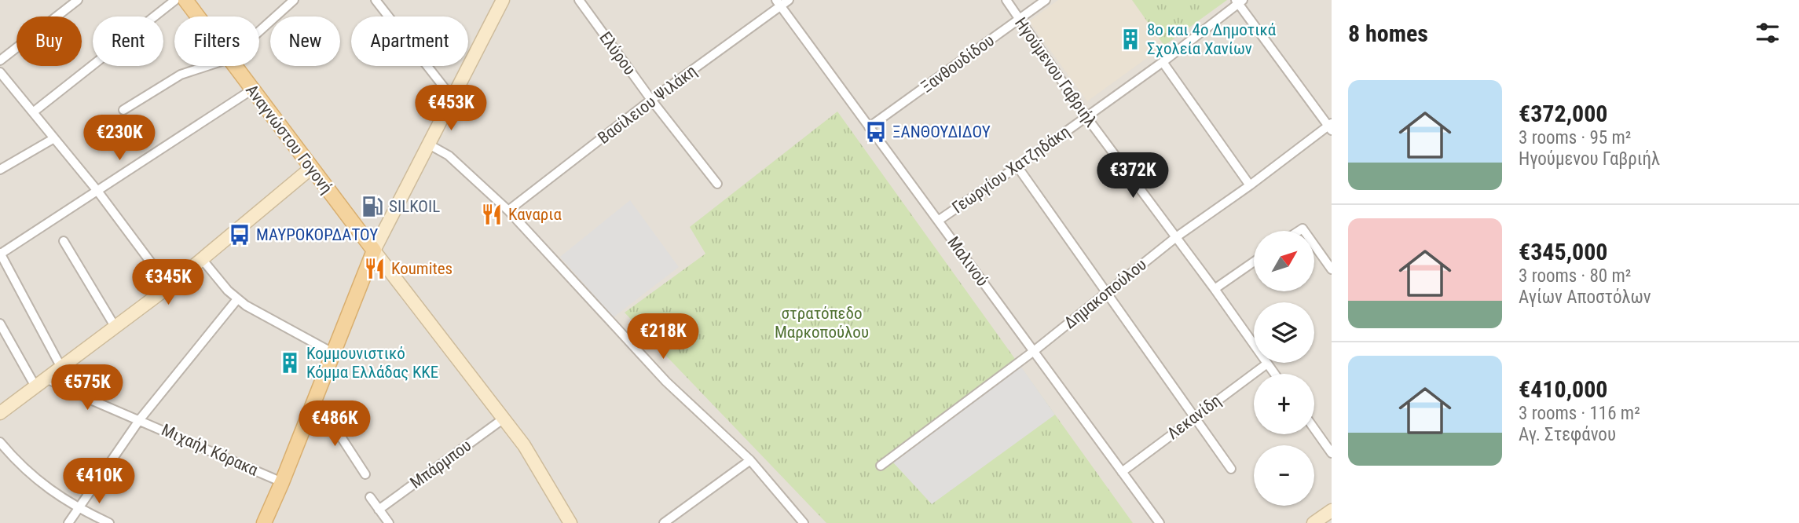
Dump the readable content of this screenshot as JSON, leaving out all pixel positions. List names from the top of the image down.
{
  "streets": {
    "main road": ["Αναγνώστου Γογονή"],
    "street": [
      "Ελύρου",
      "Ξανθουδίδου",
      "Ηγούμενου Γαβριήλ",
      "Βασίλειου Ψιλάκη",
      "Γεωργίου Χατζηδάκη",
      "Μαλινού",
      "Δημακοπούλου",
      "Λεκανίδη",
      "Μιχαήλ Κόρακα",
      "Μπάρμπου"
    ]
  },
  "crossings": [
    ["Ελύρου", "Βασίλειου Ψιλάκη"],
    ["Ξανθουδίδου", "Ηγούμενου Γαβριήλ"],
    ["Ξανθουδίδου", "Μαλινού"],
    ["Ηγούμενου Γαβριήλ", "Γεωργίου Χατζηδάκη"],
    ["Ηγούμενου Γαβριήλ", "Δημακοπούλου"],
    ["Ηγούμενου Γαβριήλ", "Λεκανίδη"],
    ["Βασίλειου Ψιλάκη", "Μαλινού"],
    ["Γεωργίου Χατζηδάκη", "Μαλινού"],
    ["Μαλινού", "Δημακοπούλου"],
    ["Μαλινού", "Λεκανίδη"]
  ],
  "parks": ["στρατόπεδο Μαρκοπούλου"],
  "places": {
    "building": ["8ο και 4ο Δημοτικά Σχολεία Χανίων", "Κομμουνιστικό Κόμμα Ελλάδας ΚΚΕ"],
    "bus stop": ["ΞΑΝΘΟΥΔΙΔΟΥ", "ΜΑΥΡΟΚΟΡΔΑΤΟΥ"],
    "fuel station": ["SILKOIL"],
    "restaurant": ["Καναρια", "Koumites"]
  },
  "north": "top right",
  "page": {
    "heading": "8 homes",
    "chip": [
      "Buy",
      "Rent",
      "Filters",
      "New",
      "Apartment"
    ],
    "list": [
      {
        "name": "€372,000",
        "note": "3 rooms · 95 m² · Ηγούμενου Γαβριήλ"
      },
      {
        "name": "€345,000",
        "note": "3 rooms · 80 m² · Αγίων Αποστόλων"
      },
      {
        "name": "€410,000",
        "note": "3 rooms · 116 m² · Αγ. Στεφάνου"
      }
    ],
    "price": [
      "€453K",
      "€230K",
      "€372K",
      "€345K",
      "€218K",
      "€575K",
      "€486K",
      "€410K"
    ],
    "map_buttons": ["+", "−"]
  }
}
